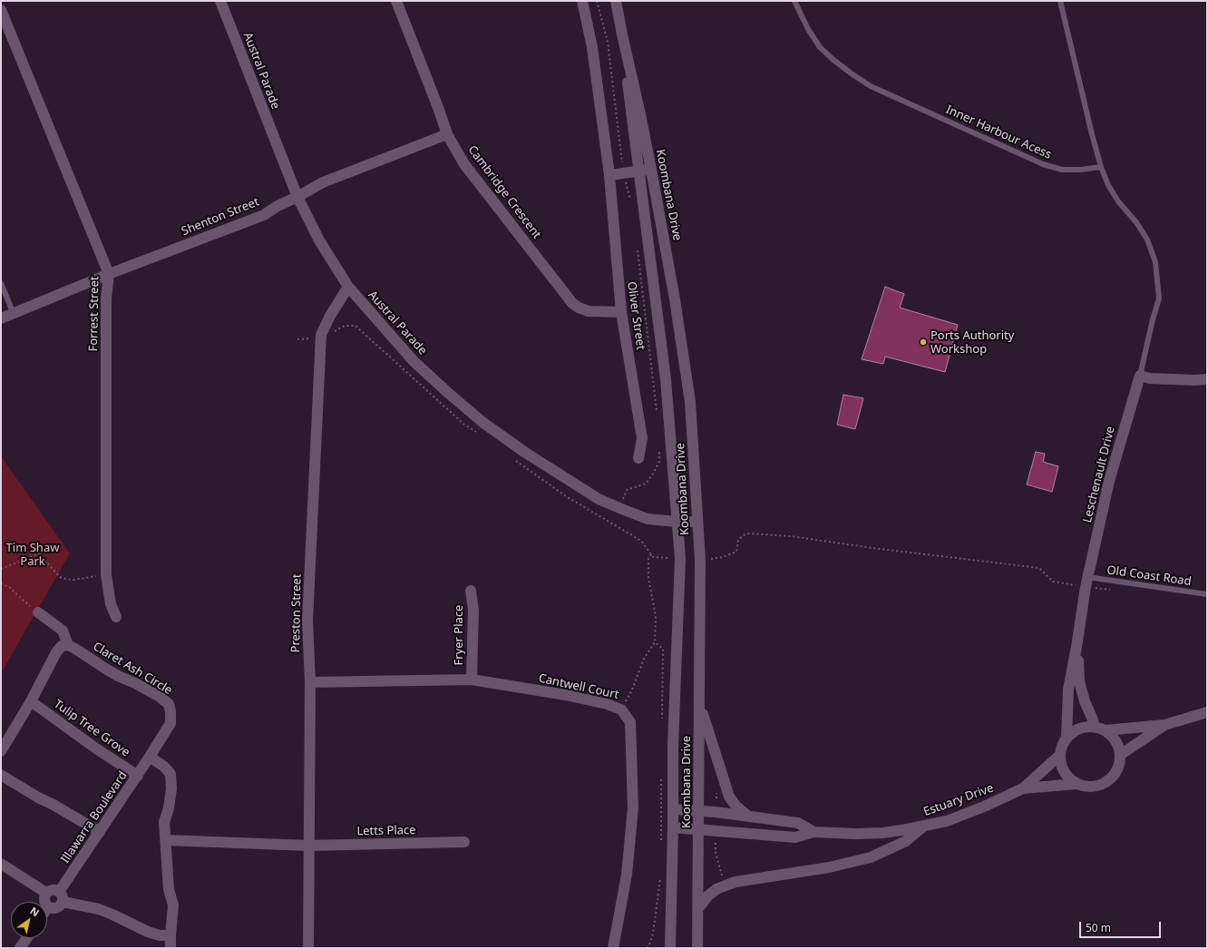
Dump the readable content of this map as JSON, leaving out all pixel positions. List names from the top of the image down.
{
  "streets": {
    "street": [
      "Austral Parade",
      "Cambridge Crescent",
      "Koombana Drive",
      "Shenton Street",
      "Forrest Street",
      "Oliver Street",
      "Leschenault Drive",
      "Preston Street",
      "Fryer Place",
      "Claret Ash Circle",
      "Cantwell Court",
      "Tulip Tree Grove",
      "Estuary Drive",
      "Illawarra Boulevard",
      "Letts Place"
    ],
    "lane": ["Inner Harbour Acess", "Old Coast Road"]
  },
  "crossings": [
    ["Austral Parade", "Koombana Drive"],
    ["Austral Parade", "Shenton Street"],
    ["Austral Parade", "Preston Street"],
    ["Cambridge Crescent", "Shenton Street"],
    ["Cambridge Crescent", "Oliver Street"],
    ["Koombana Drive", "Estuary Drive"],
    ["Shenton Street", "Forrest Street"],
    ["Leschenault Drive", "Old Coast Road"],
    ["Leschenault Drive", "Estuary Drive"],
    ["Preston Street", "Cantwell Court"],
    ["Preston Street", "Letts Place"],
    ["Fryer Place", "Cantwell Court"],
    ["Claret Ash Circle", "Illawarra Boulevard"],
    ["Tulip Tree Grove", "Illawarra Boulevard"]
  ],
  "parks": ["Tim Shaw Park"],
  "places": ["Ports Authority Workshop"],
  "scale_bar": "50 m",
  "north": "top right"
}
